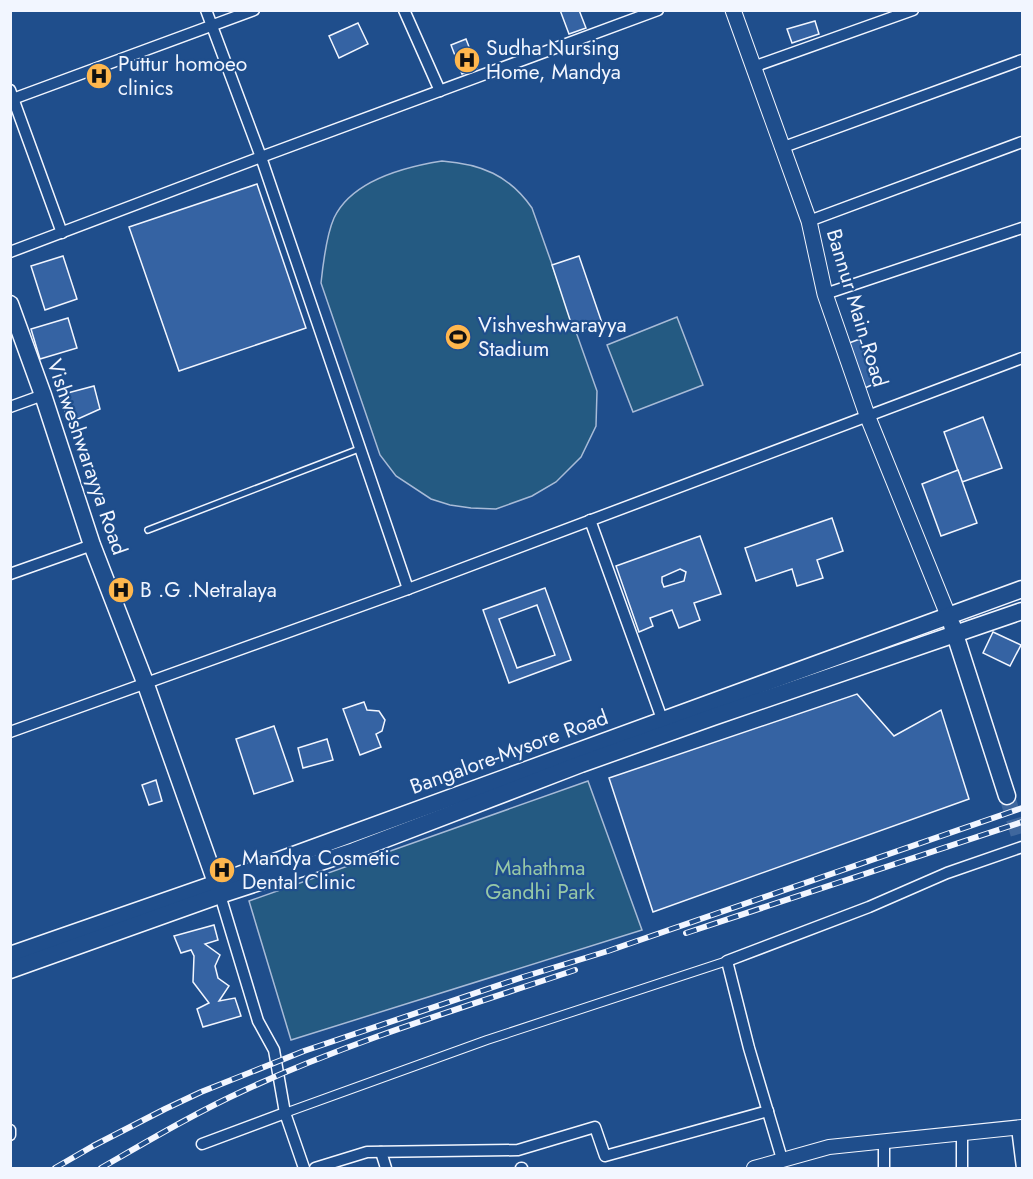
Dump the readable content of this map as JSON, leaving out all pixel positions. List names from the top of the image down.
{
  "streets": {
    "main road": ["Bannur Main Road", "Vishweshwarayya Road", "Bangalore-Mysore Road"]
  },
  "crossings": [
    ["Bannur Main Road", "Bangalore-Mysore Road"],
    ["Vishweshwarayya Road", "Bangalore-Mysore Road"]
  ],
  "parks": ["Mahathma Gandhi Park"],
  "places": {
    "hospital": [
      "Sudha Nursing Home, Mandya",
      "Puttur homoeo clinics",
      "B .G .Netralaya",
      "Mandya Cosmetic Dental Clinic"
    ],
    "sports": ["Vishveshwarayya Stadium"]
  }
}
